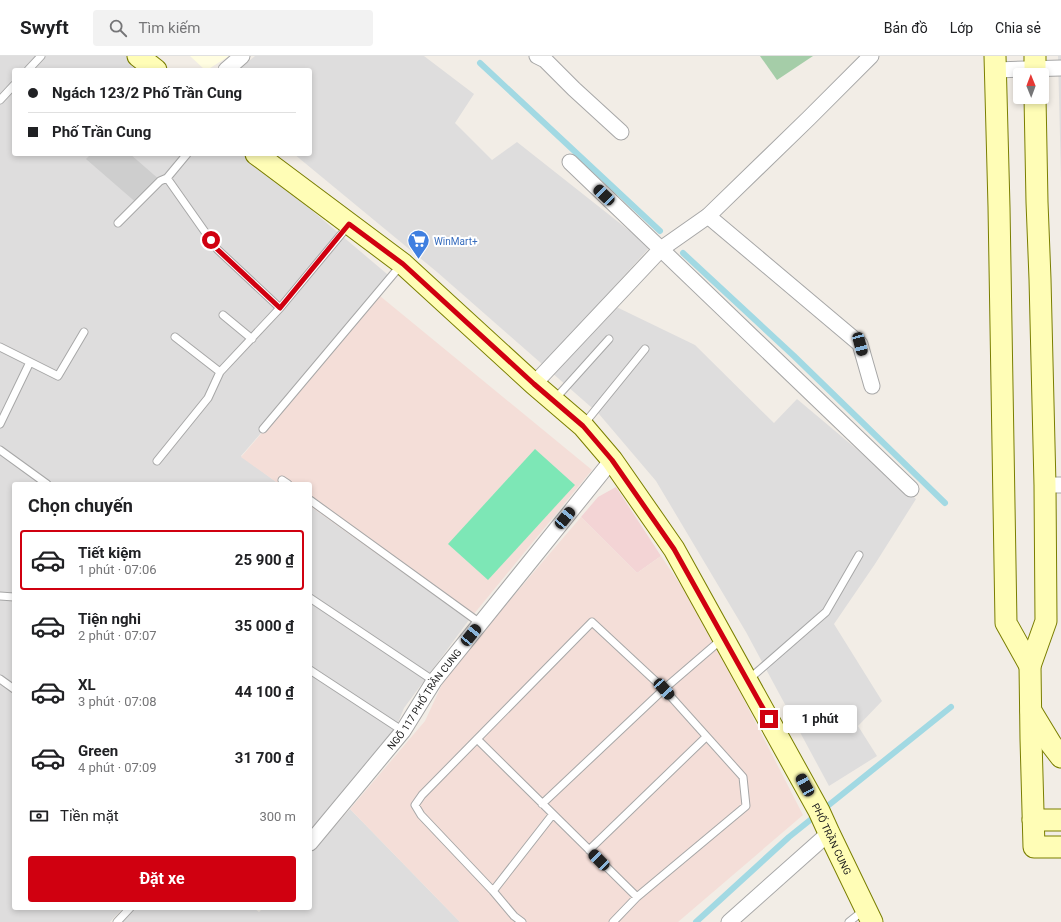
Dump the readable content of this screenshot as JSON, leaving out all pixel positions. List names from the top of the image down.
{
  "streets": {
    "street": ["NGÕ 117 PHỐ TRẦN CUNG", "PHỐ TRẦN CUNG"]
  },
  "crossings": [
    ["NGÕ 117 PHỐ TRẦN CUNG", "PHỐ TRẦN CUNG"]
  ],
  "places": {
    "supermarket": ["WinMart+"]
  },
  "north": "top",
  "page": {
    "header": "Swyft",
    "search": "Tìm kiếm",
    "nav": ["Bản đồ", "Lớp", "Chia sẻ"],
    "banner": ["Ngách 123/2 Phố Trần Cung", "Phố Trần Cung"],
    "heading": "Chọn chuyến",
    "list": [
      {
        "name": "Tiết kiệm",
        "note": "1 phút · 07:06",
        "value": "25 900 ₫"
      },
      {
        "name": "Tiện nghi",
        "note": "2 phút · 07:07",
        "value": "35 000 ₫"
      },
      {
        "name": "XL",
        "note": "3 phút · 07:08",
        "value": "44 100 ₫"
      },
      {
        "name": "Green",
        "note": "4 phút · 07:09",
        "value": "31 700 ₫"
      }
    ],
    "bubble": "1 phút",
    "pay": ["Tiền mặt", "300 m"],
    "buttons": "Đặt xe"
  }
}
